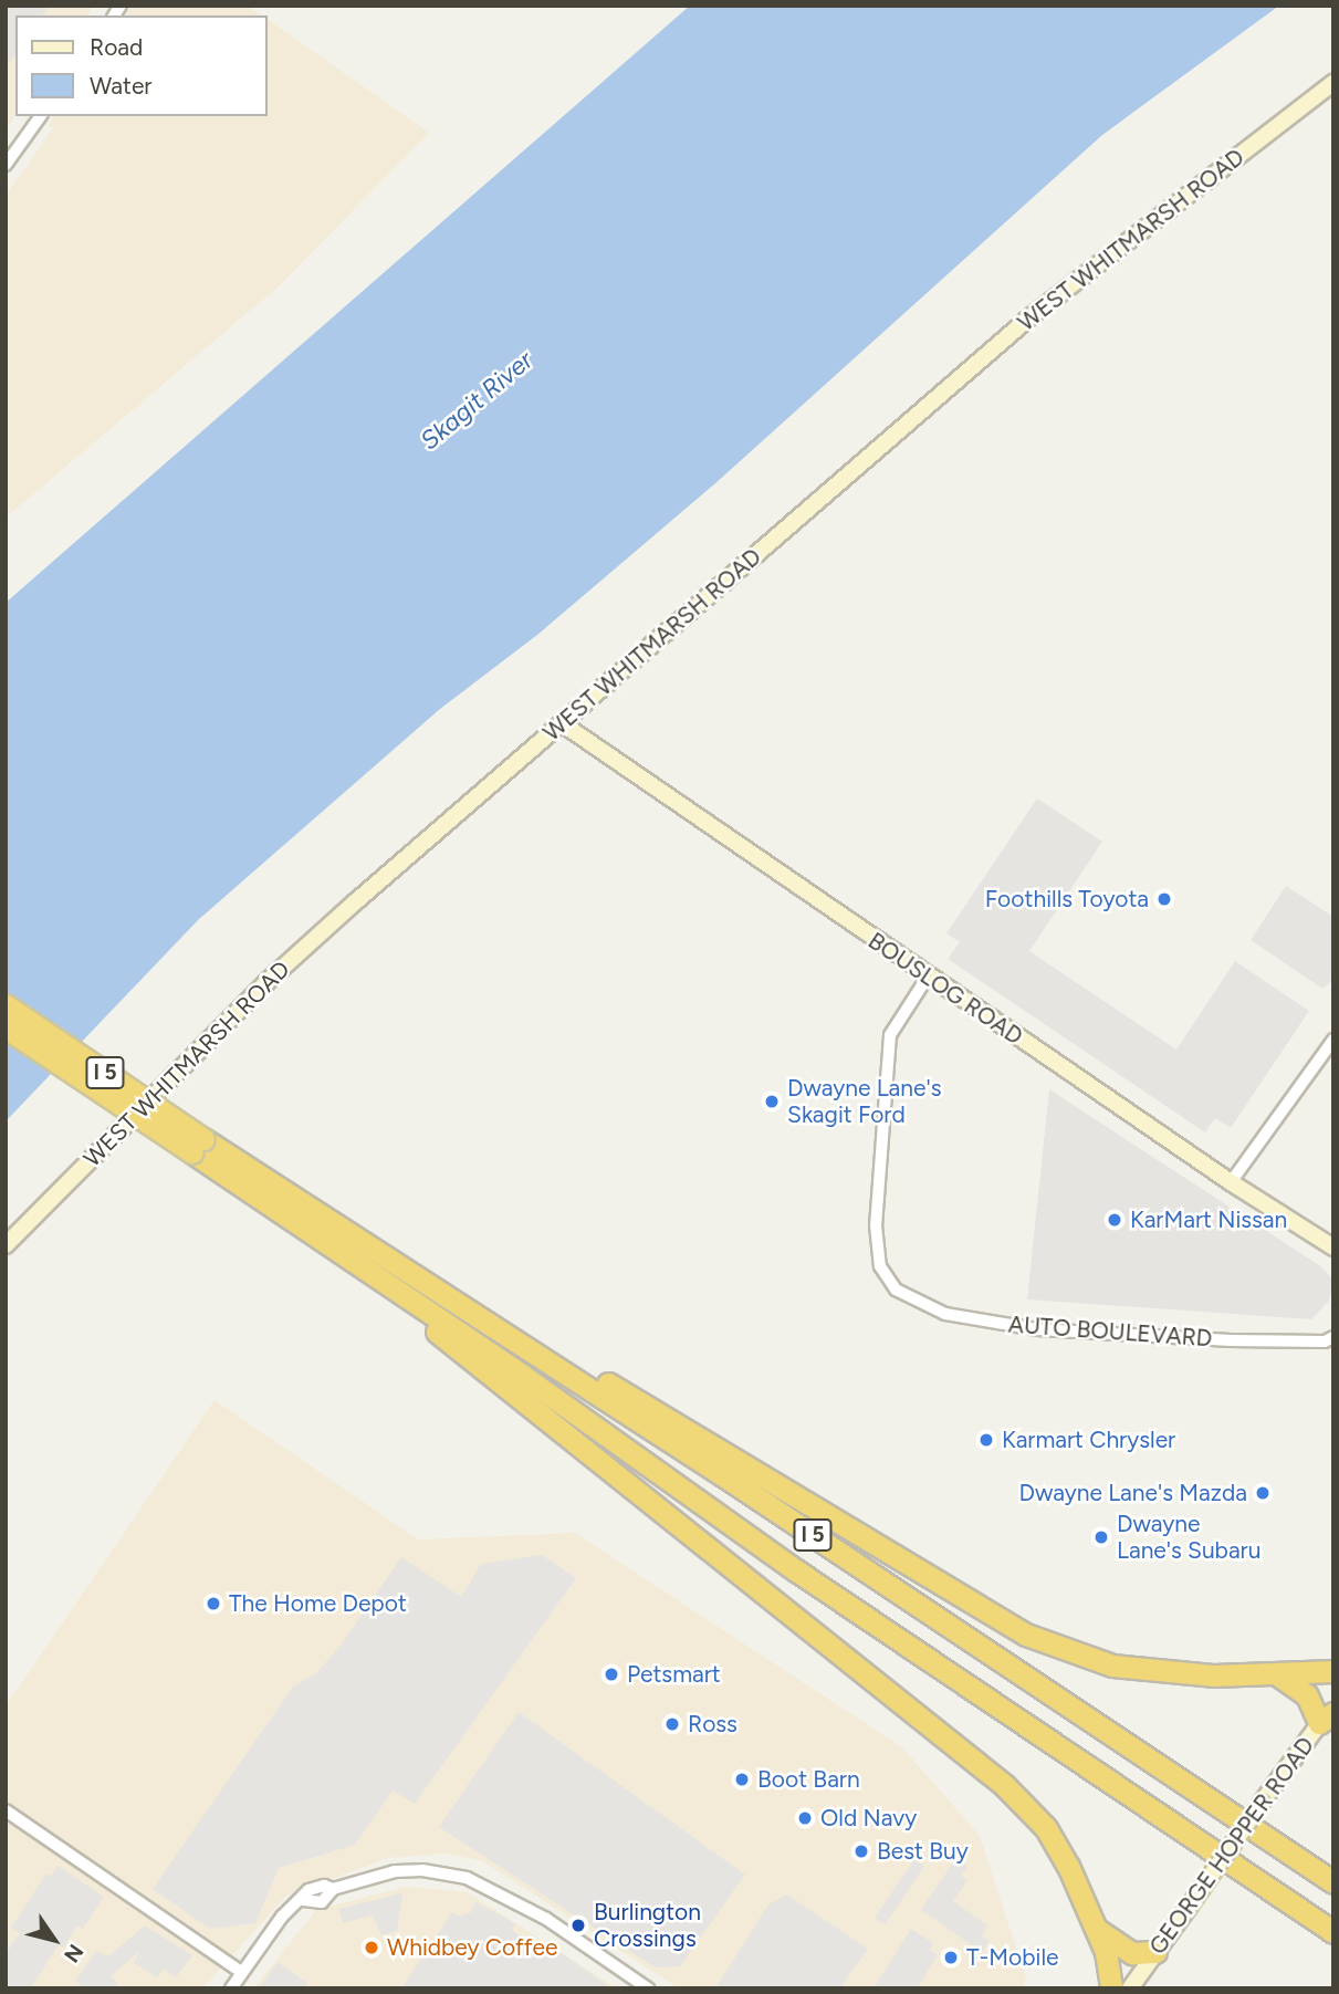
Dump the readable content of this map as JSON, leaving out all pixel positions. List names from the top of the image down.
{
  "streets": {
    "highway": ["I 5"],
    "street": [
      "WEST WHITMARSH ROAD",
      "BOUSLOG ROAD",
      "AUTO BOULEVARD",
      "GEORGE HOPPER ROAD"
    ]
  },
  "crossings": [
    ["WEST WHITMARSH ROAD", "BOUSLOG ROAD"],
    ["BOUSLOG ROAD", "AUTO BOULEVARD"]
  ],
  "water": ["Skagit River"],
  "places": [
    "Foothills Toyota",
    "Dwayne Lane's Skagit Ford",
    "KarMart Nissan",
    "Karmart Chrysler",
    "Dwayne Lane's Mazda",
    "Dwayne Lane's Subaru",
    "The Home Depot",
    "Petsmart",
    "Ross",
    "Boot Barn",
    "Old Navy",
    "Best Buy",
    "Burlington Crossings",
    "Whidbey Coffee",
    "T-Mobile"
  ],
  "legend": ["Road", "Water"],
  "north": "bottom right"
}
